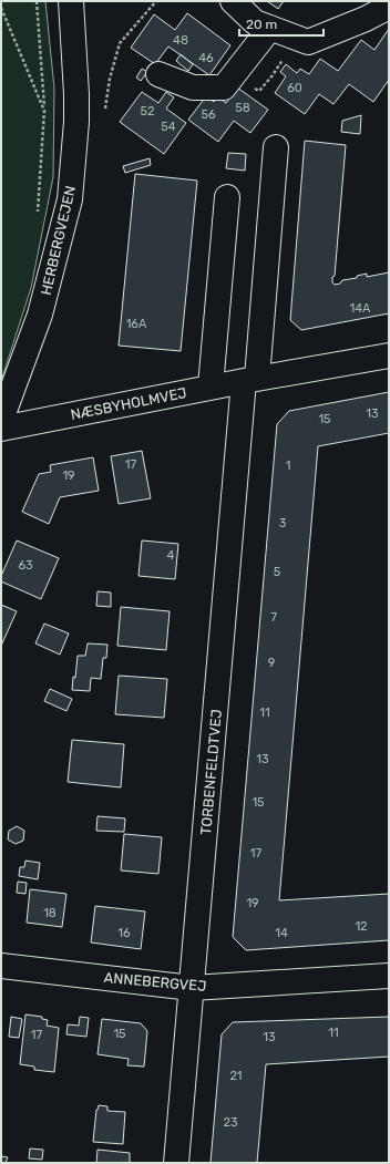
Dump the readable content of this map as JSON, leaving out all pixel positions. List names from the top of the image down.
{
  "streets": {
    "street": [
      "HERBERGVEJEN",
      "NÆSBYHOLMVEJ",
      "TORBENFELDTVEJ",
      "ANNEBERGVEJ"
    ]
  },
  "crossings": [
    ["NÆSBYHOLMVEJ", "TORBENFELDTVEJ"],
    ["TORBENFELDTVEJ", "ANNEBERGVEJ"]
  ],
  "house_numbers": [
    "48",
    "46",
    "60",
    "58",
    "52",
    "56",
    "54",
    "14A",
    "16A",
    "13",
    "15",
    "17",
    "1",
    "19",
    "3",
    "4",
    "63",
    "5",
    "7",
    "9",
    "11",
    "13",
    "15",
    "17",
    "19",
    "18",
    "12",
    "16",
    "14",
    "11",
    "15",
    "17",
    "13",
    "21",
    "23"
  ],
  "scale_bar": "20 m"
}
